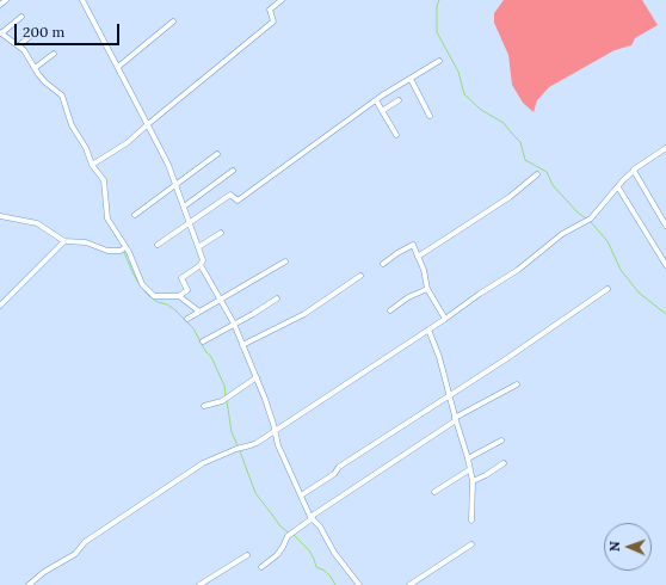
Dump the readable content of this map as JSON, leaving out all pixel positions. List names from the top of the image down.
{
  "scale_bar": "200 m",
  "north": "left"
}
